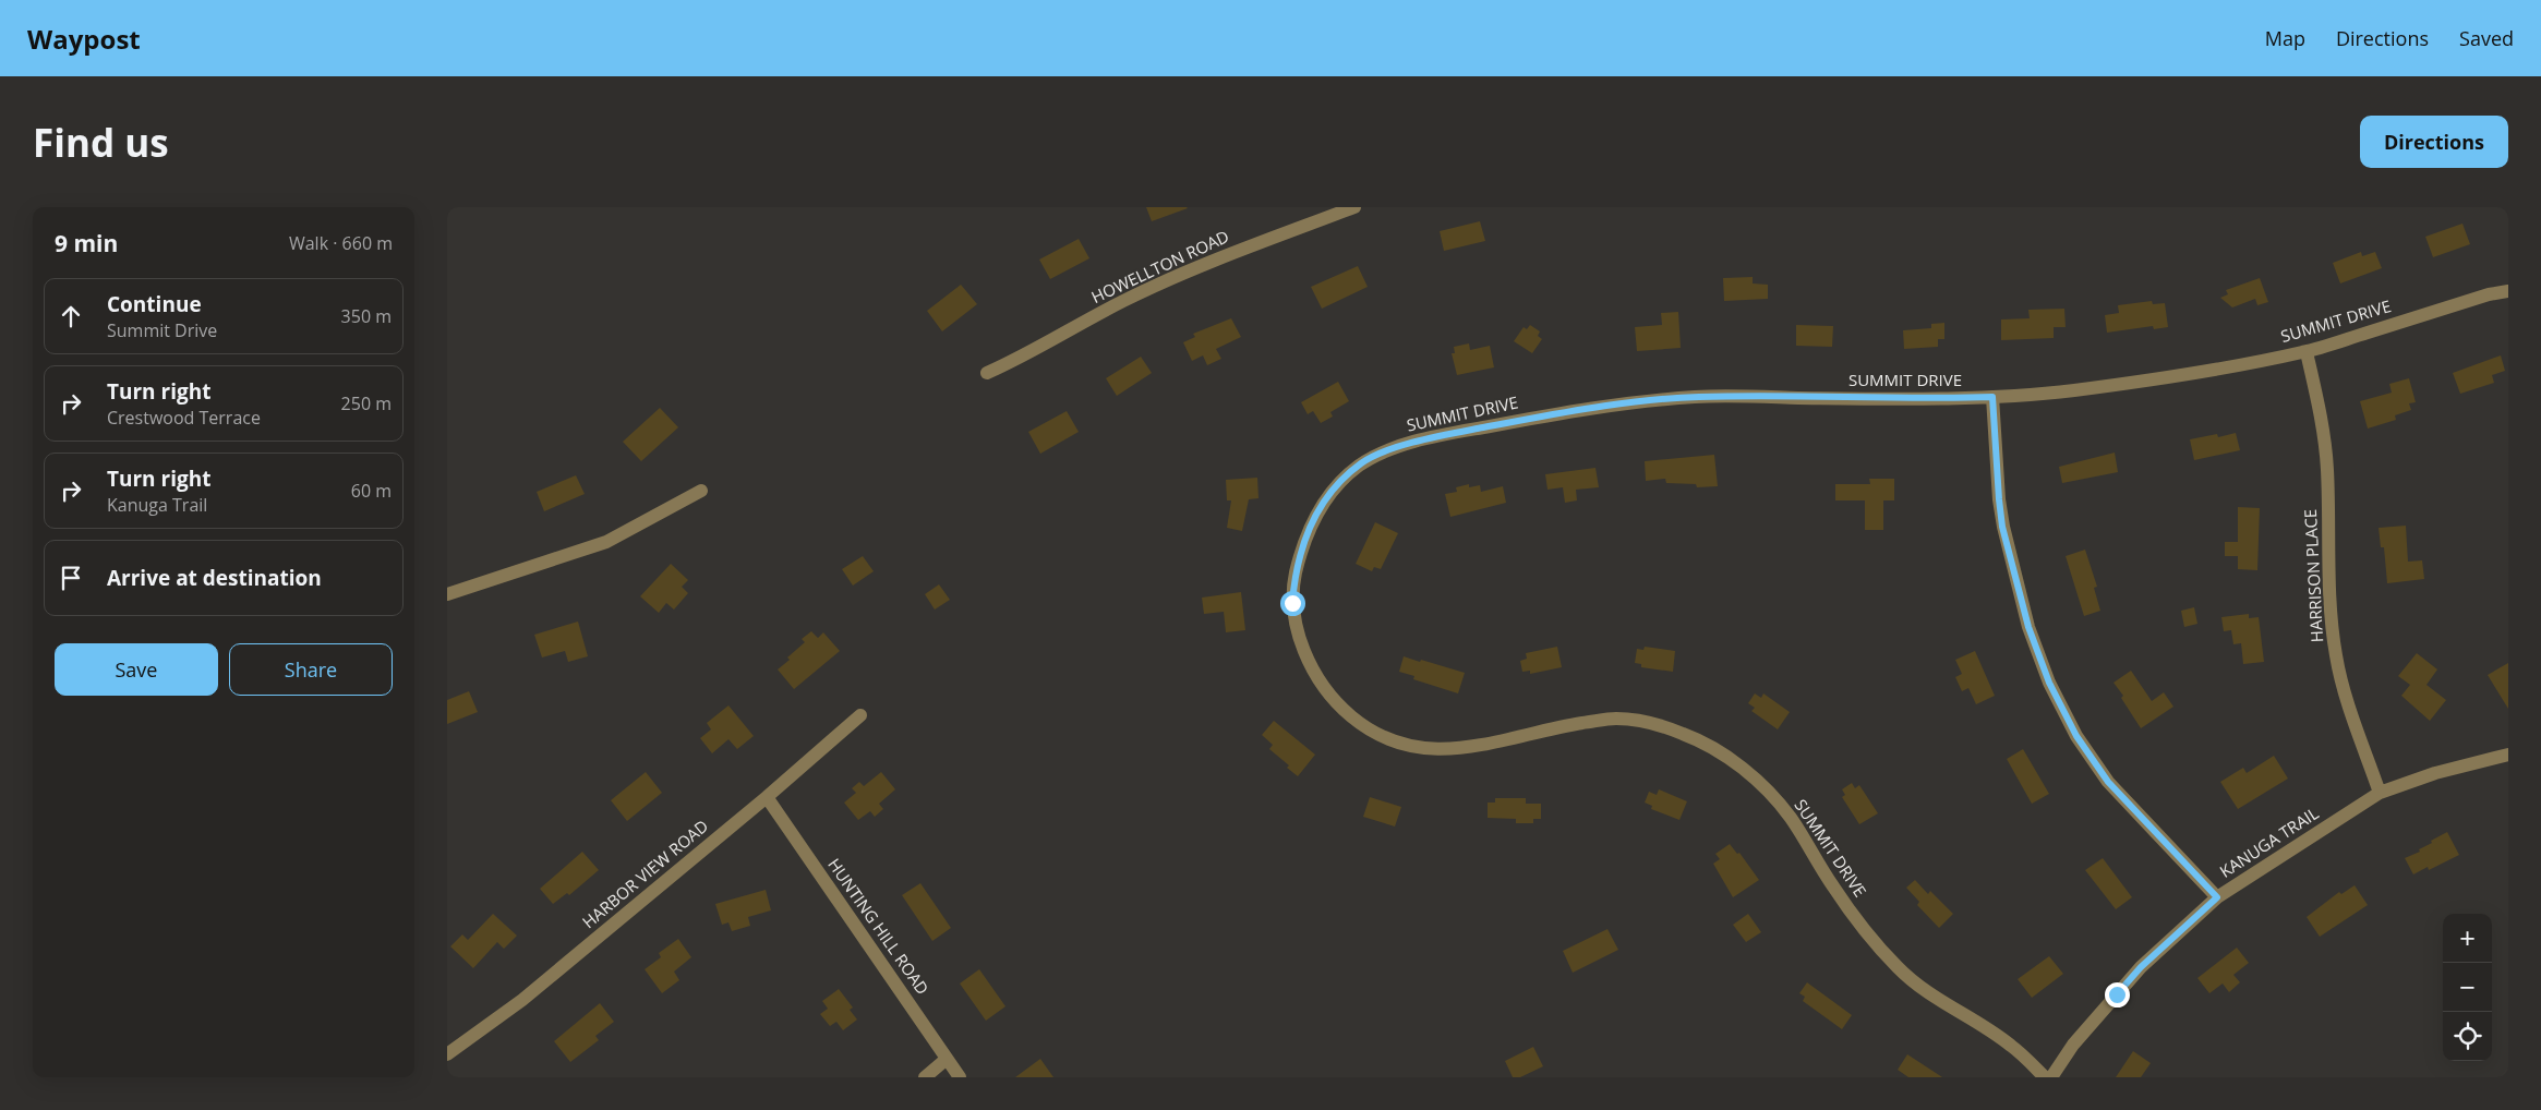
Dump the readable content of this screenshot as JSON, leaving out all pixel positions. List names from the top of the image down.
{
  "streets": {
    "street": [
      "HOWELLTON ROAD",
      "SUMMIT DRIVE",
      "HARRISON PLACE",
      "KANUGA TRAIL",
      "HARBOR VIEW ROAD",
      "HUNTING HILL ROAD"
    ]
  },
  "crossings": [
    ["SUMMIT DRIVE", "HARRISON PLACE"],
    ["HARRISON PLACE", "KANUGA TRAIL"],
    ["HARBOR VIEW ROAD", "HUNTING HILL ROAD"]
  ],
  "page": {
    "header": "Waypost",
    "nav": ["Map", "Directions", "Saved"],
    "buttons": [
      "Directions",
      ["Save", "Share"]
    ],
    "title": "Find us",
    "heading": ["9 min", "Walk · 660 m"],
    "list": [
      ["Continue", "Summit Drive", "350 m"],
      ["Turn right", "Crestwood Terrace", "250 m"],
      ["Turn right", "Kanuga Trail", "60 m"],
      "Arrive at destination"
    ],
    "map_buttons": ["+", "−"]
  }
}
